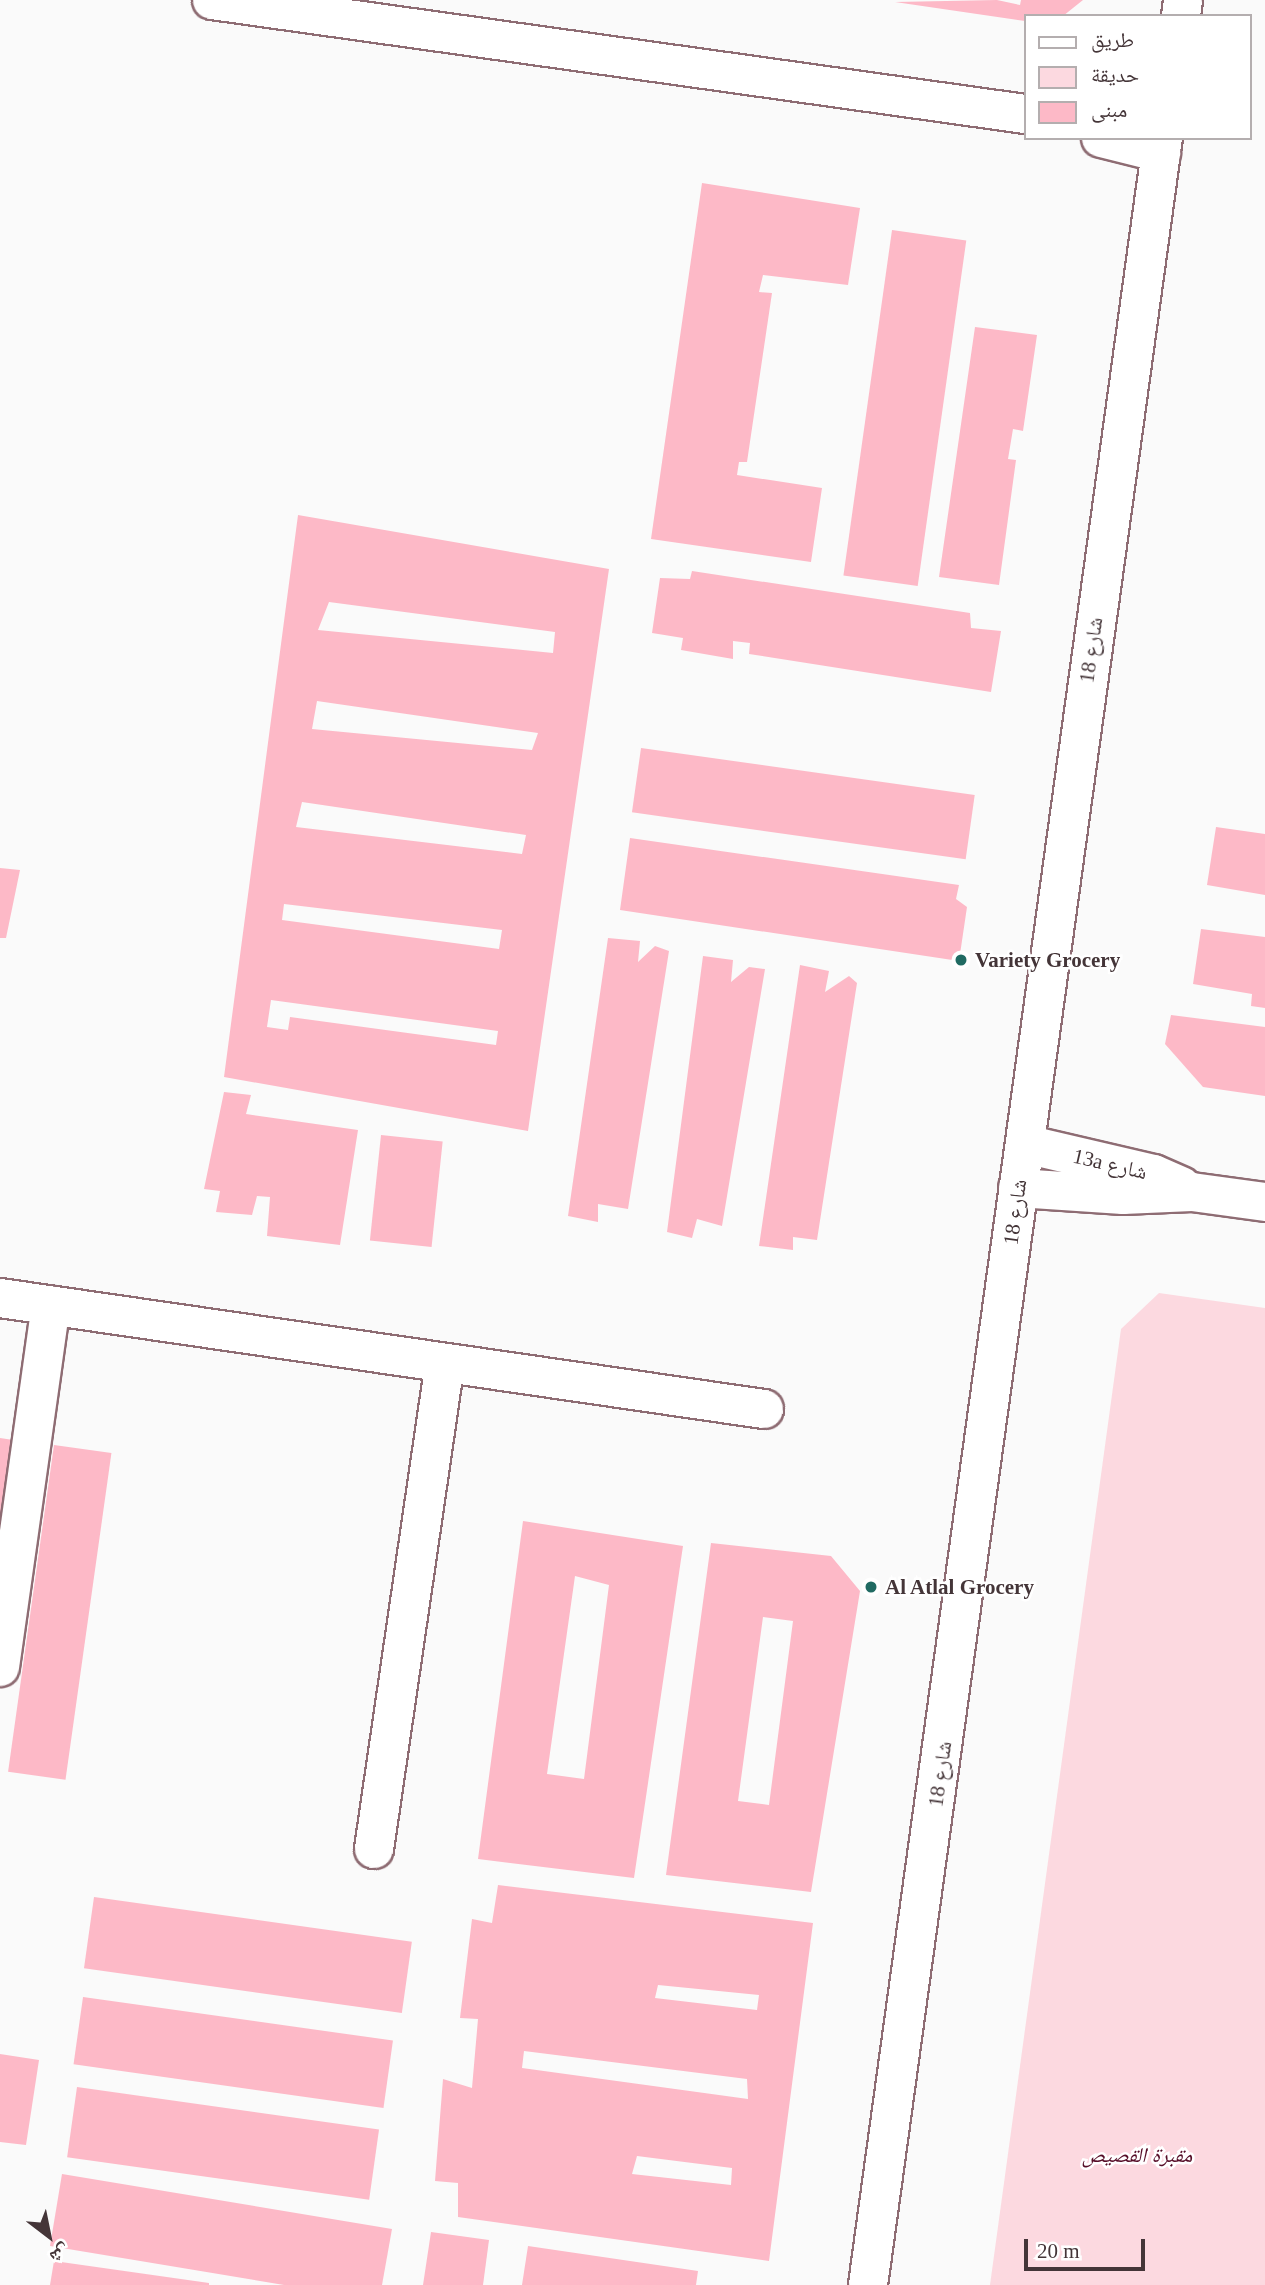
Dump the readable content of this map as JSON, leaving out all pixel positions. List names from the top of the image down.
{
  "streets": {
    "street": ["شارع 18", "13a شارع"]
  },
  "crossings": [
    ["شارع 18", "13a شارع"]
  ],
  "parks": ["مقبرة القصيص"],
  "places": ["Variety Grocery", "Al Atlal Grocery"],
  "legend": ["طريق", "حديقة", "مبنى"],
  "scale_bar": "20 m",
  "north": "bottom right"
}
